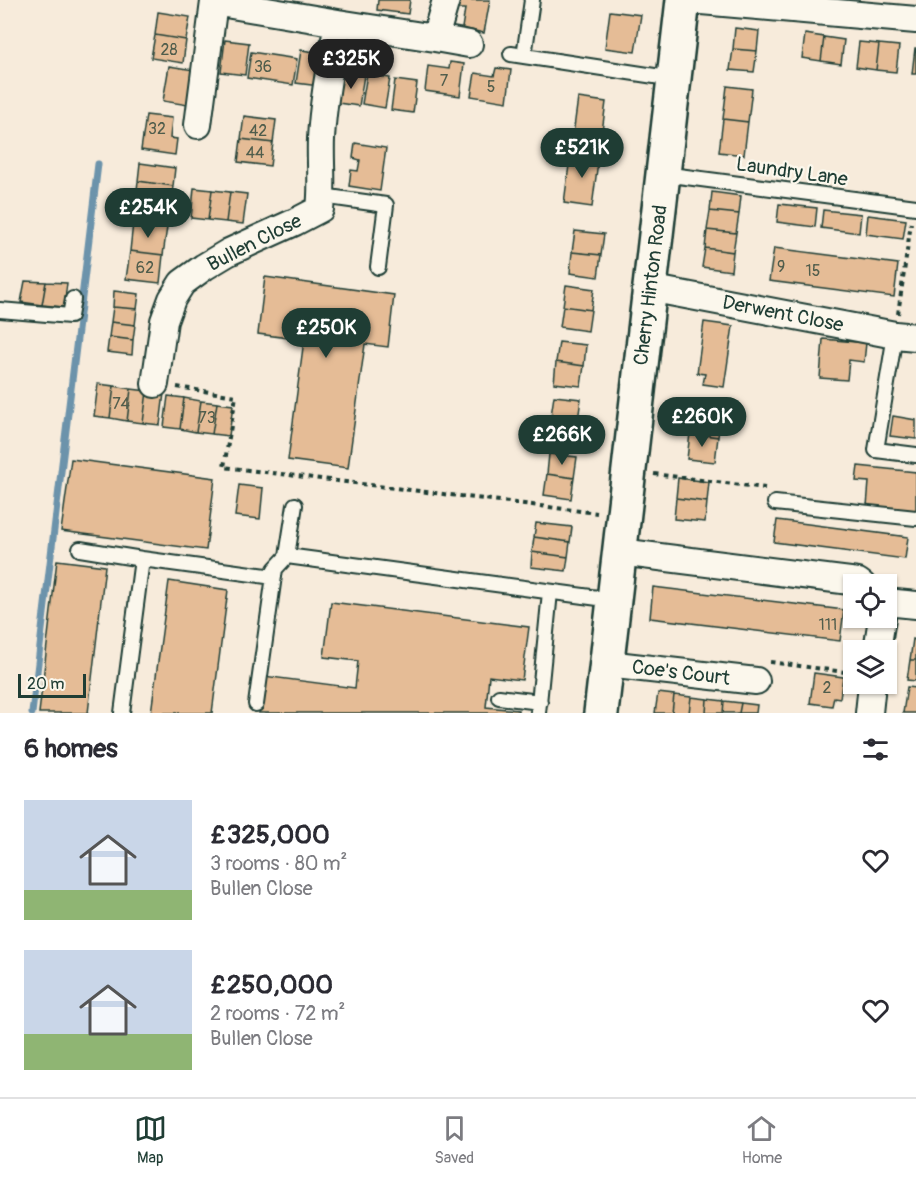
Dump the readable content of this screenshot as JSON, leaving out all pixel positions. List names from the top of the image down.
{
  "streets": {
    "street": [
      "Bullen Close",
      "Cherry Hinton Road",
      "Derwent Close",
      "Coe's Court"
    ],
    "lane": ["Laundry Lane"]
  },
  "crossings": [
    ["Laundry Lane", "Cherry Hinton Road"],
    ["Cherry Hinton Road", "Derwent Close"],
    ["Cherry Hinton Road", "Coe's Court"]
  ],
  "house_numbers": [
    "28",
    "36",
    "7",
    "5",
    "32",
    "42",
    "44",
    "9",
    "62",
    "15",
    "74",
    "73",
    "111",
    "2"
  ],
  "scale_bar": "20 m",
  "page": {
    "price": [
      "£325K",
      "£521K",
      "£254K",
      "£250K",
      "£260K",
      "£266K"
    ],
    "scale": "20 m",
    "heading": "6 homes",
    "list": [
      {
        "name": "£325,000",
        "note": "3 rooms · 80 m² · Bullen Close"
      },
      {
        "name": "£250,000",
        "note": "2 rooms · 72 m² · Bullen Close"
      }
    ],
    "tabs": ["Map", "Saved", "Home"]
  }
}
